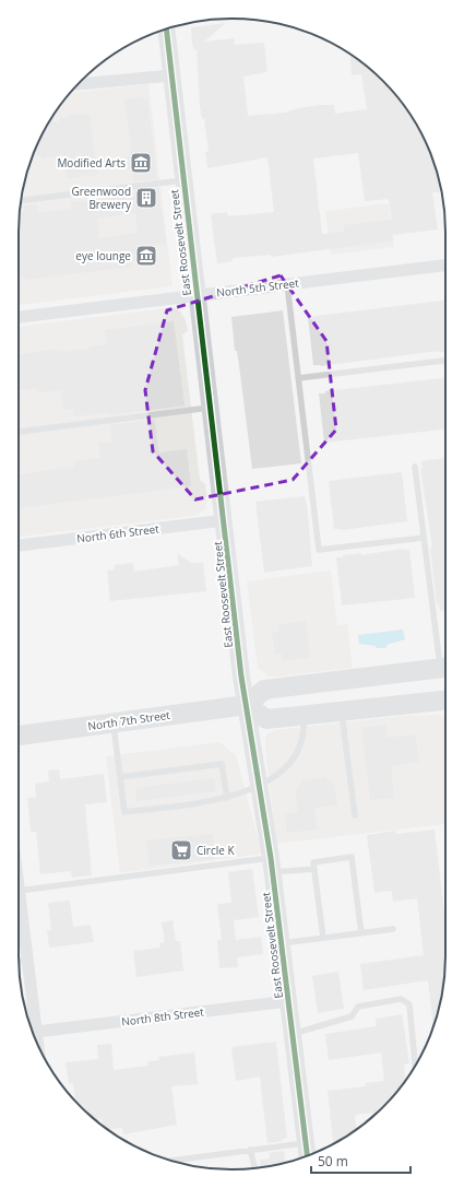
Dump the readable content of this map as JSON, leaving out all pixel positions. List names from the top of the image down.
{
  "streets": {
    "main road": ["North 7th Street"],
    "street": [
      "East Roosevelt Street",
      "North 5th Street",
      "North 6th Street",
      "North 8th Street"
    ]
  },
  "crossings": [
    ["East Roosevelt Street", "North 5th Street"],
    ["East Roosevelt Street", "North 6th Street"],
    ["East Roosevelt Street", "North 7th Street"],
    ["East Roosevelt Street", "North 8th Street"]
  ],
  "places": {
    "museum": ["Modified Arts", "eye lounge"],
    "building": ["Greenwood Brewery"],
    "supermarket": ["Circle K"]
  },
  "scale_bar": "50 m"
}
